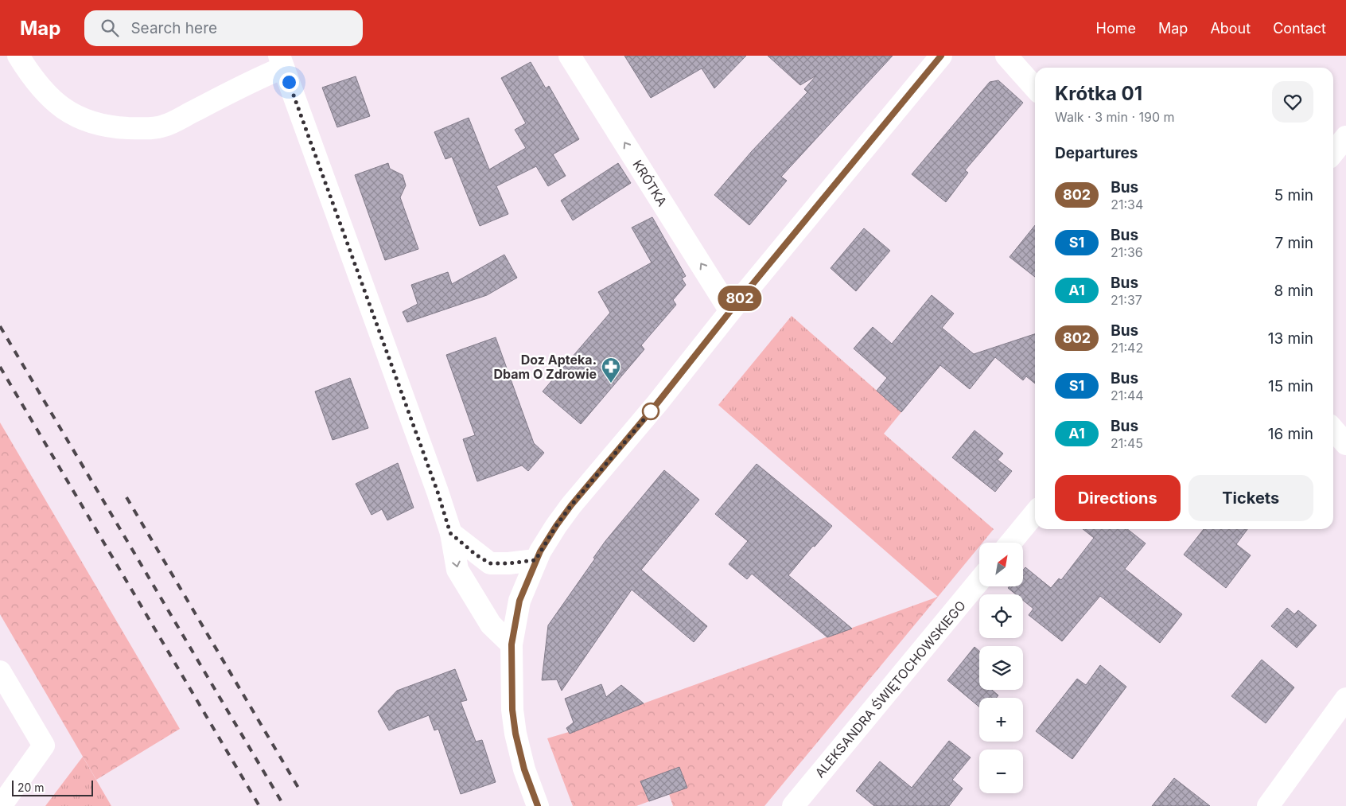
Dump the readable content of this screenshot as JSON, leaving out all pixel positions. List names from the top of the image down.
{
  "streets": {
    "street": ["KRÓTKA", "ALEKSANDRA ŚWIĘTOCHOWSKIEGO"]
  },
  "one_way": ["KRÓTKA"],
  "places": {
    "pharmacy": ["Doz Apteka. Dbam O Zdrowie"]
  },
  "lines": ["bus line 802"],
  "scale_bar": "20 m",
  "north": "top right",
  "page": {
    "header": "Map",
    "search": "Search here",
    "nav": [
      "Home",
      "Map",
      "About",
      "Contact"
    ],
    "on_map": "802",
    "heading": [
      ["Krótka 01", "Walk · 3 min · 190 m"],
      "Departures"
    ],
    "list": [
      {
        "mark": "802",
        "name": "Bus",
        "note": "21:34",
        "value": "5 min"
      },
      {
        "mark": "S1",
        "name": "Bus",
        "note": "21:36",
        "value": "7 min"
      },
      {
        "mark": "A1",
        "name": "Bus",
        "note": "21:37",
        "value": "8 min"
      },
      {
        "mark": "802",
        "name": "Bus",
        "note": "21:42",
        "value": "13 min"
      },
      {
        "mark": "S1",
        "name": "Bus",
        "note": "21:44",
        "value": "15 min"
      },
      {
        "mark": "A1",
        "name": "Bus",
        "note": "21:45",
        "value": "16 min"
      }
    ],
    "buttons": ["Directions", "Tickets"],
    "map_buttons": ["+", "−"],
    "scale": "20 m"
  }
}
